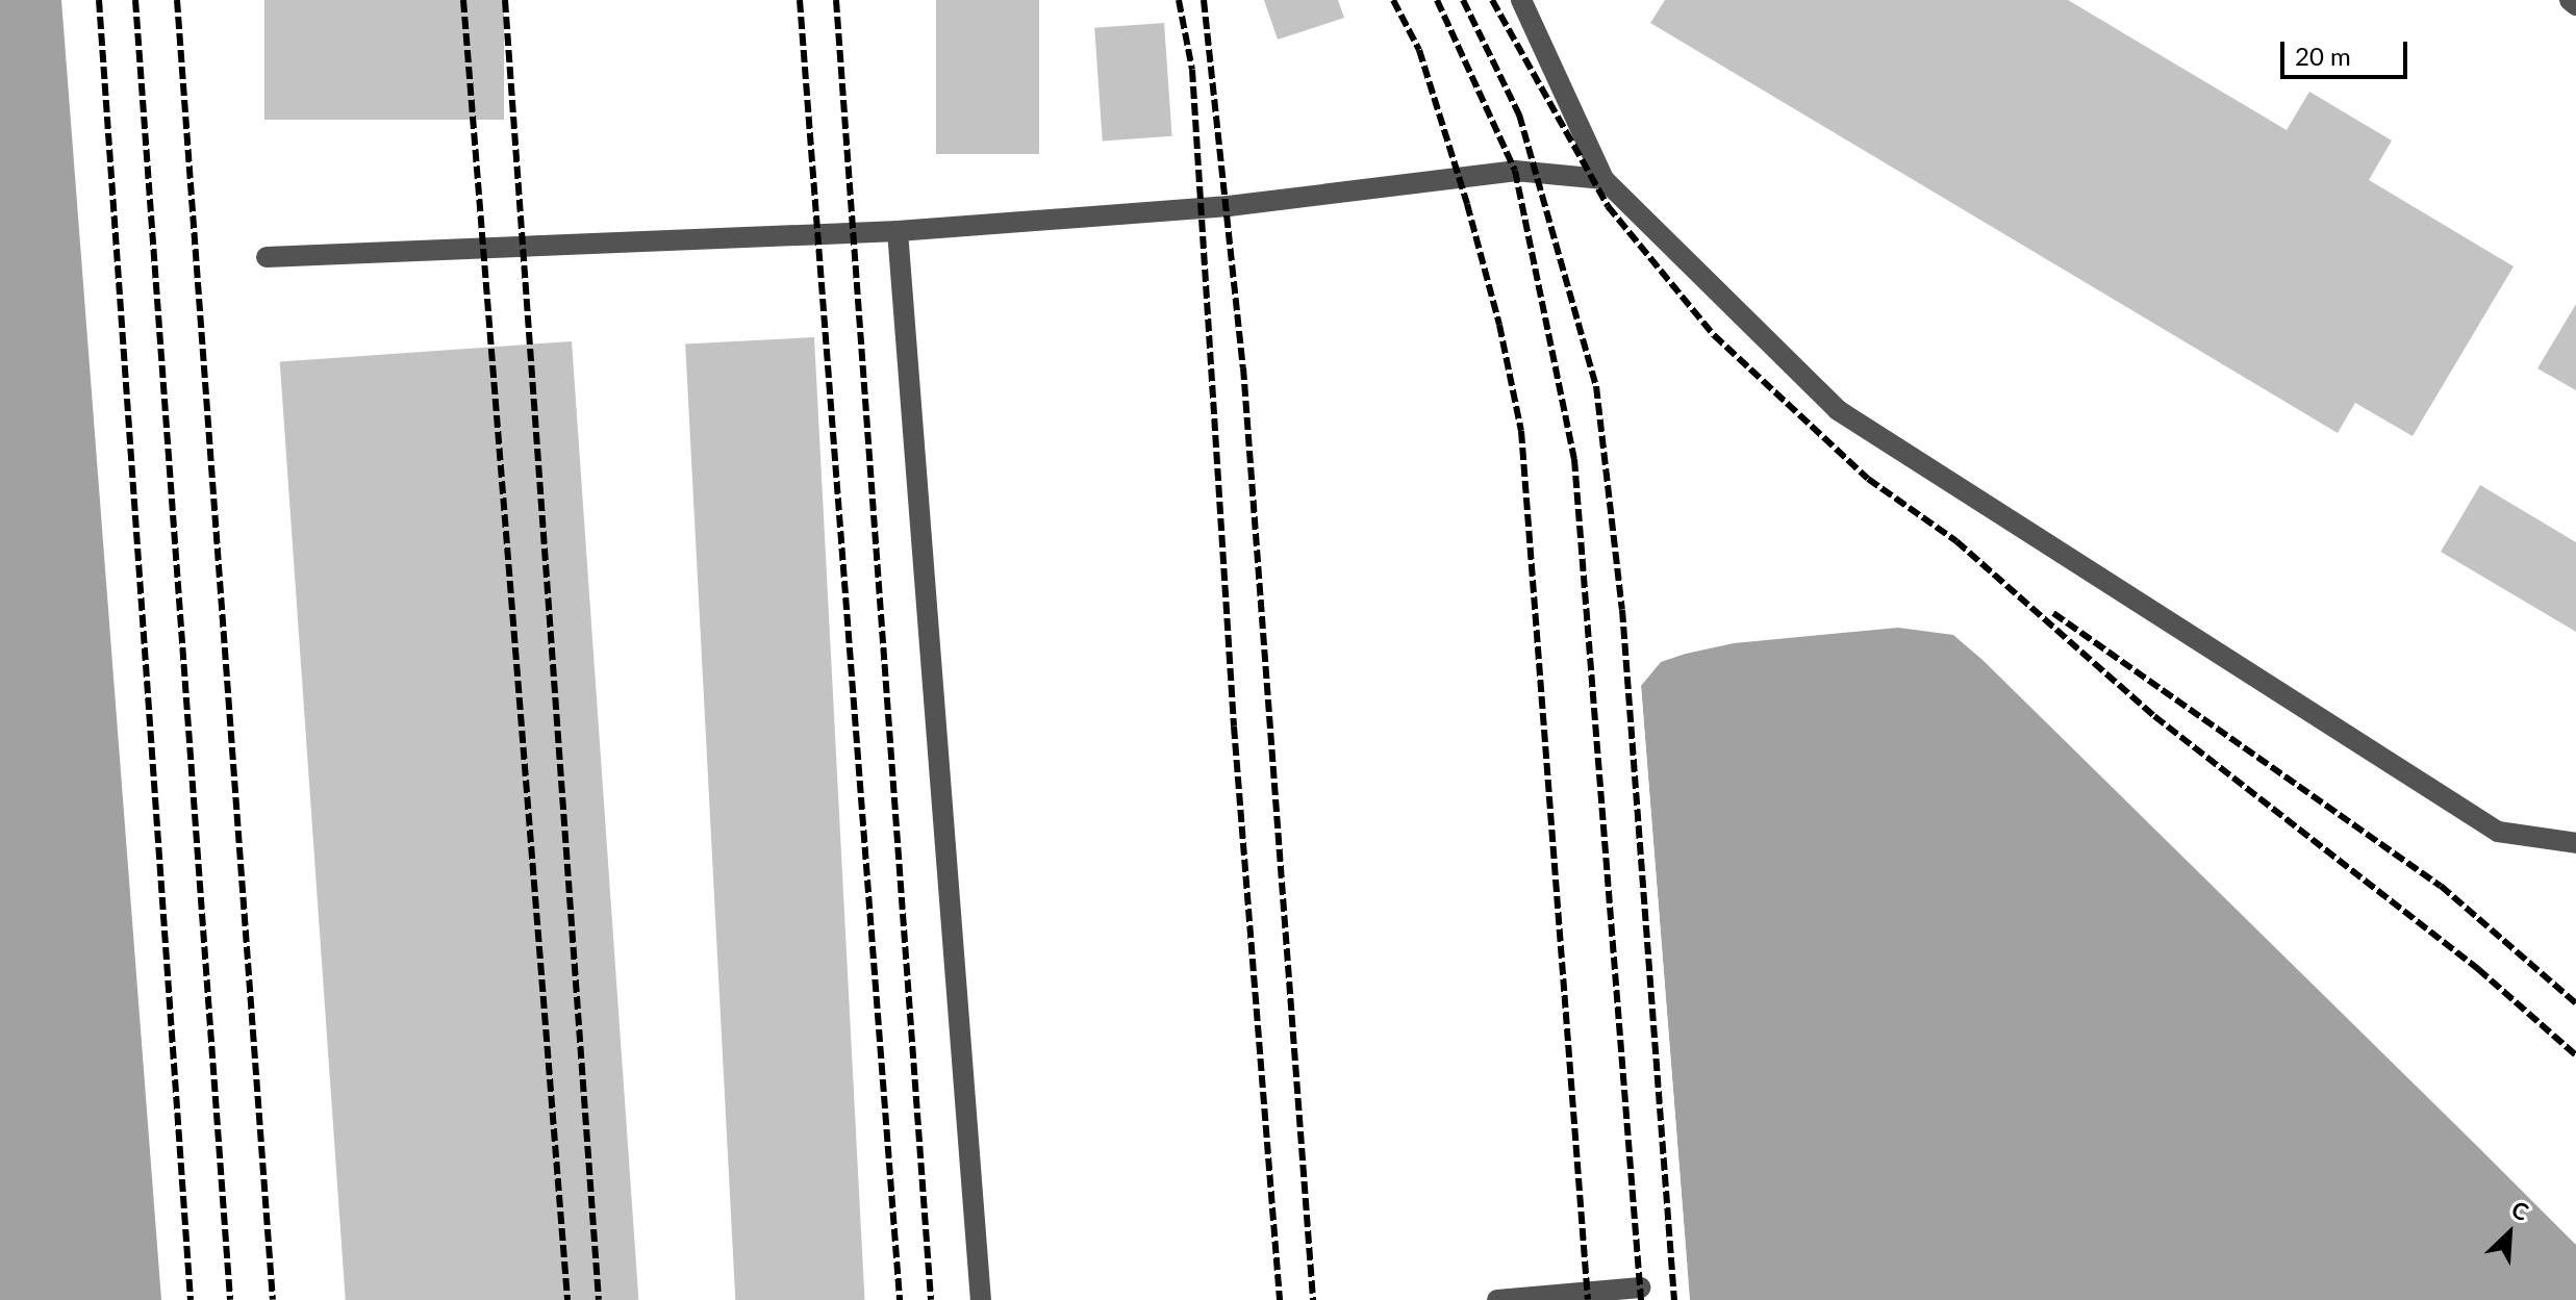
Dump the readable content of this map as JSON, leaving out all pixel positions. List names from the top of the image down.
{
  "scale_bar": "20 m",
  "north": "top right"
}
